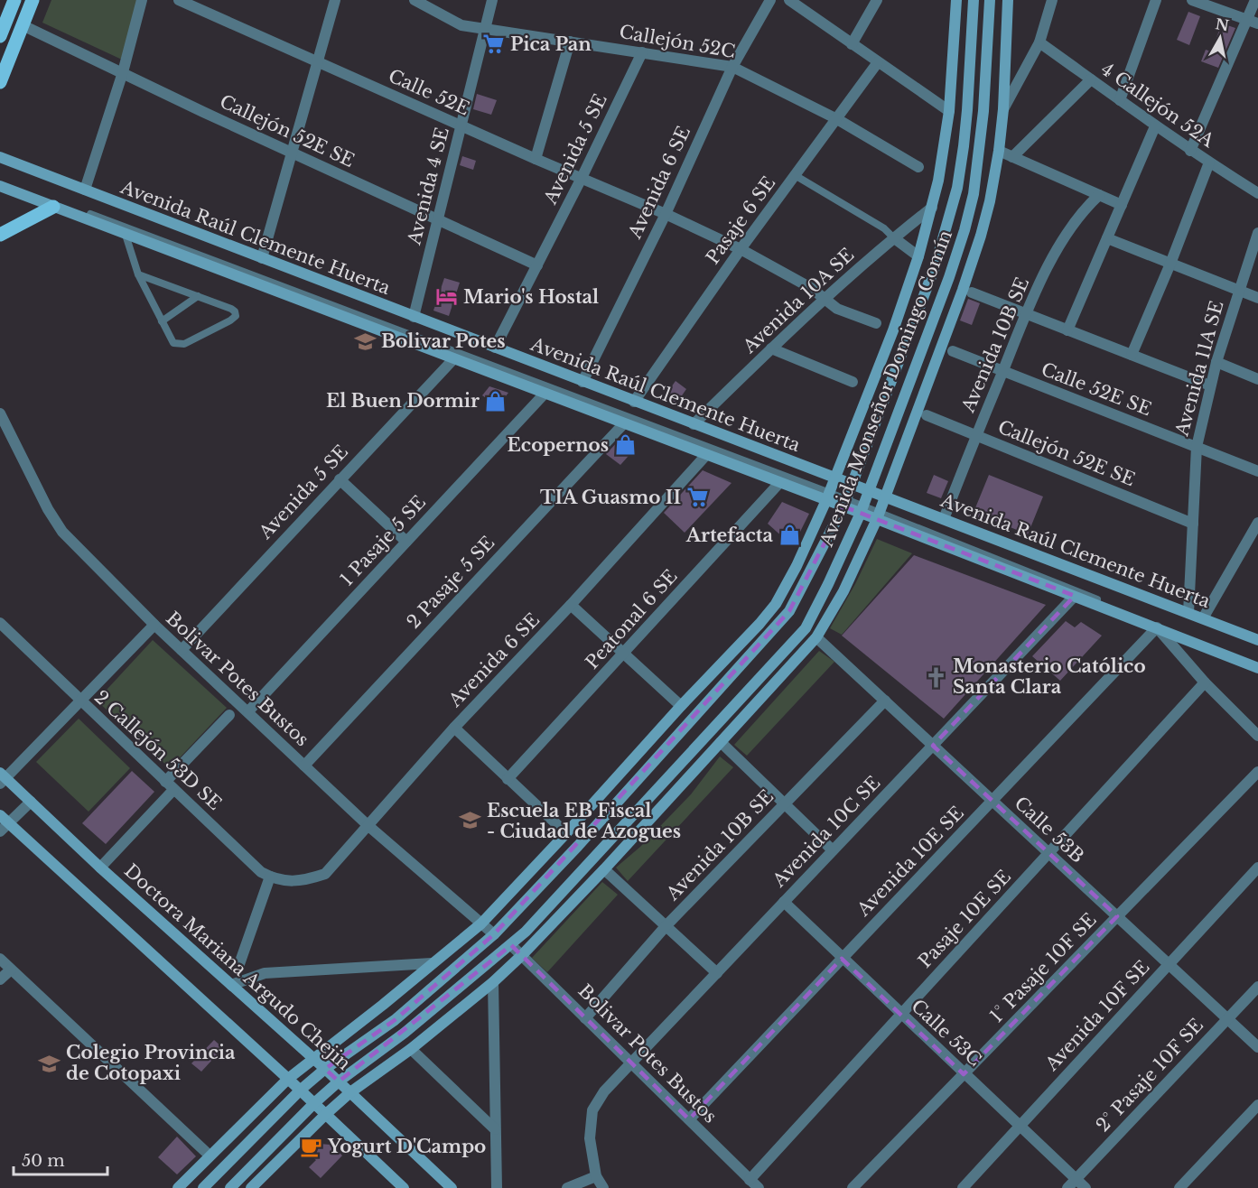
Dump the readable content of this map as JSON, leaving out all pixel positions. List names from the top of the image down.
{
  "streets": {
    "main road": ["Avenida Raúl Clemente Huerta", "Avenida Monseñor Domingo Comín", "Doctora Mariana Argudo Chejin"],
    "street": [
      "Callejón 52C",
      "Calle 52E",
      "4 Callejón 52A",
      "Callejón 52E SE",
      "Avenida 5 SE",
      "Avenida 6 SE",
      "Avenida 4 SE",
      "Pasaje 6 SE",
      "Avenida 10A SE",
      "Avenida 10B SE",
      "Avenida 11A SE",
      "Calle 52E SE",
      "1 Pasaje 5 SE",
      "2 Pasaje 5 SE",
      "Peatonal 6 SE",
      "Bolivar Potes Bustos",
      "2 Callejón 53D SE",
      "Calle 53B",
      "Avenida 10C SE",
      "Avenida 10E SE",
      "Pasaje 10E SE",
      "1° Pasaje 10F SE",
      "Avenida 10F SE",
      "Calle 53C",
      "2° Pasaje 10F SE"
    ]
  },
  "crossings": [
    ["Callejón 52C", "Avenida 5 SE"],
    ["Callejón 52C", "Avenida 6 SE"],
    ["Callejón 52C", "Avenida 4 SE"],
    ["Callejón 52C", "Pasaje 6 SE"],
    ["Calle 52E", "Avenida 5 SE"],
    ["Calle 52E", "Avenida 6 SE"],
    ["Calle 52E", "Avenida 4 SE"],
    ["Calle 52E", "Pasaje 6 SE"],
    ["Calle 52E", "Avenida 10A SE"],
    ["Callejón 52E SE", "Avenida 5 SE"],
    ["Callejón 52E SE", "Avenida 4 SE"],
    ["Callejón 52E SE", "Avenida 10B SE"],
    ["Callejón 52E SE", "Avenida 11A SE"],
    ["Avenida 5 SE", "Avenida Raúl Clemente Huerta"],
    ["Avenida 5 SE", "Bolivar Potes Bustos"],
    ["Avenida 6 SE", "Avenida Raúl Clemente Huerta"],
    ["Avenida 6 SE", "Bolivar Potes Bustos"],
    ["Avenida 6 SE", "2 Callejón 53D SE"],
    ["Avenida 4 SE", "Avenida Raúl Clemente Huerta"],
    ["Pasaje 6 SE", "Avenida Raúl Clemente Huerta"],
    ["Avenida Raúl Clemente Huerta", "Avenida 10A SE"],
    ["Avenida Raúl Clemente Huerta", "Avenida 10B SE"],
    ["Avenida Raúl Clemente Huerta", "Avenida 11A SE"],
    ["Avenida Raúl Clemente Huerta", "Avenida Monseñor Domingo Comín"],
    ["Avenida 10A SE", "Avenida Monseñor Domingo Comín"],
    ["Avenida 10B SE", "Calle 52E SE"],
    ["Avenida 10B SE", "Bolivar Potes Bustos"],
    ["Avenida 10B SE", "Calle 53B"],
    ["Avenida 11A SE", "Calle 52E SE"],
    ["Avenida Monseñor Domingo Comín", "Bolivar Potes Bustos"],
    ["Avenida Monseñor Domingo Comín", "Calle 53B"],
    ["Avenida Monseñor Domingo Comín", "Doctora Mariana Argudo Chejin"],
    ["1 Pasaje 5 SE", "Bolivar Potes Bustos"],
    ["2 Pasaje 5 SE", "Bolivar Potes Bustos"],
    ["Bolivar Potes Bustos", "Avenida 10C SE"],
    ["Bolivar Potes Bustos", "Avenida 10E SE"],
    ["Bolivar Potes Bustos", "Pasaje 10E SE"],
    ["Calle 53B", "Avenida 10C SE"],
    ["Calle 53B", "Avenida 10E SE"],
    ["Calle 53B", "Pasaje 10E SE"],
    ["Calle 53B", "1° Pasaje 10F SE"],
    ["Calle 53B", "Avenida 10F SE"],
    ["Calle 53B", "2° Pasaje 10F SE"],
    ["Avenida 10C SE", "Calle 53C"],
    ["Avenida 10E SE", "Calle 53C"],
    ["Pasaje 10E SE", "Calle 53C"],
    ["1° Pasaje 10F SE", "Calle 53C"],
    ["Avenida 10F SE", "Calle 53C"],
    ["Calle 53C", "2° Pasaje 10F SE"]
  ],
  "places": {
    "supermarket": ["Pica Pan", "TIA Guasmo II"],
    "hotel": ["Mario's Hostal"],
    "school or university": ["Bolivar Potes", "Escuela EB Fiscal - Ciudad de Azogues", "Colegio Provincia de Cotopaxi"],
    "shop": ["El Buen Dormir", "Ecopernos", "Artefacta"],
    "church": ["Monasterio Católico Santa Clara"],
    "cafe": ["Yogurt D'Campo"]
  },
  "scale_bar": "50 m",
  "north": "top"
}
